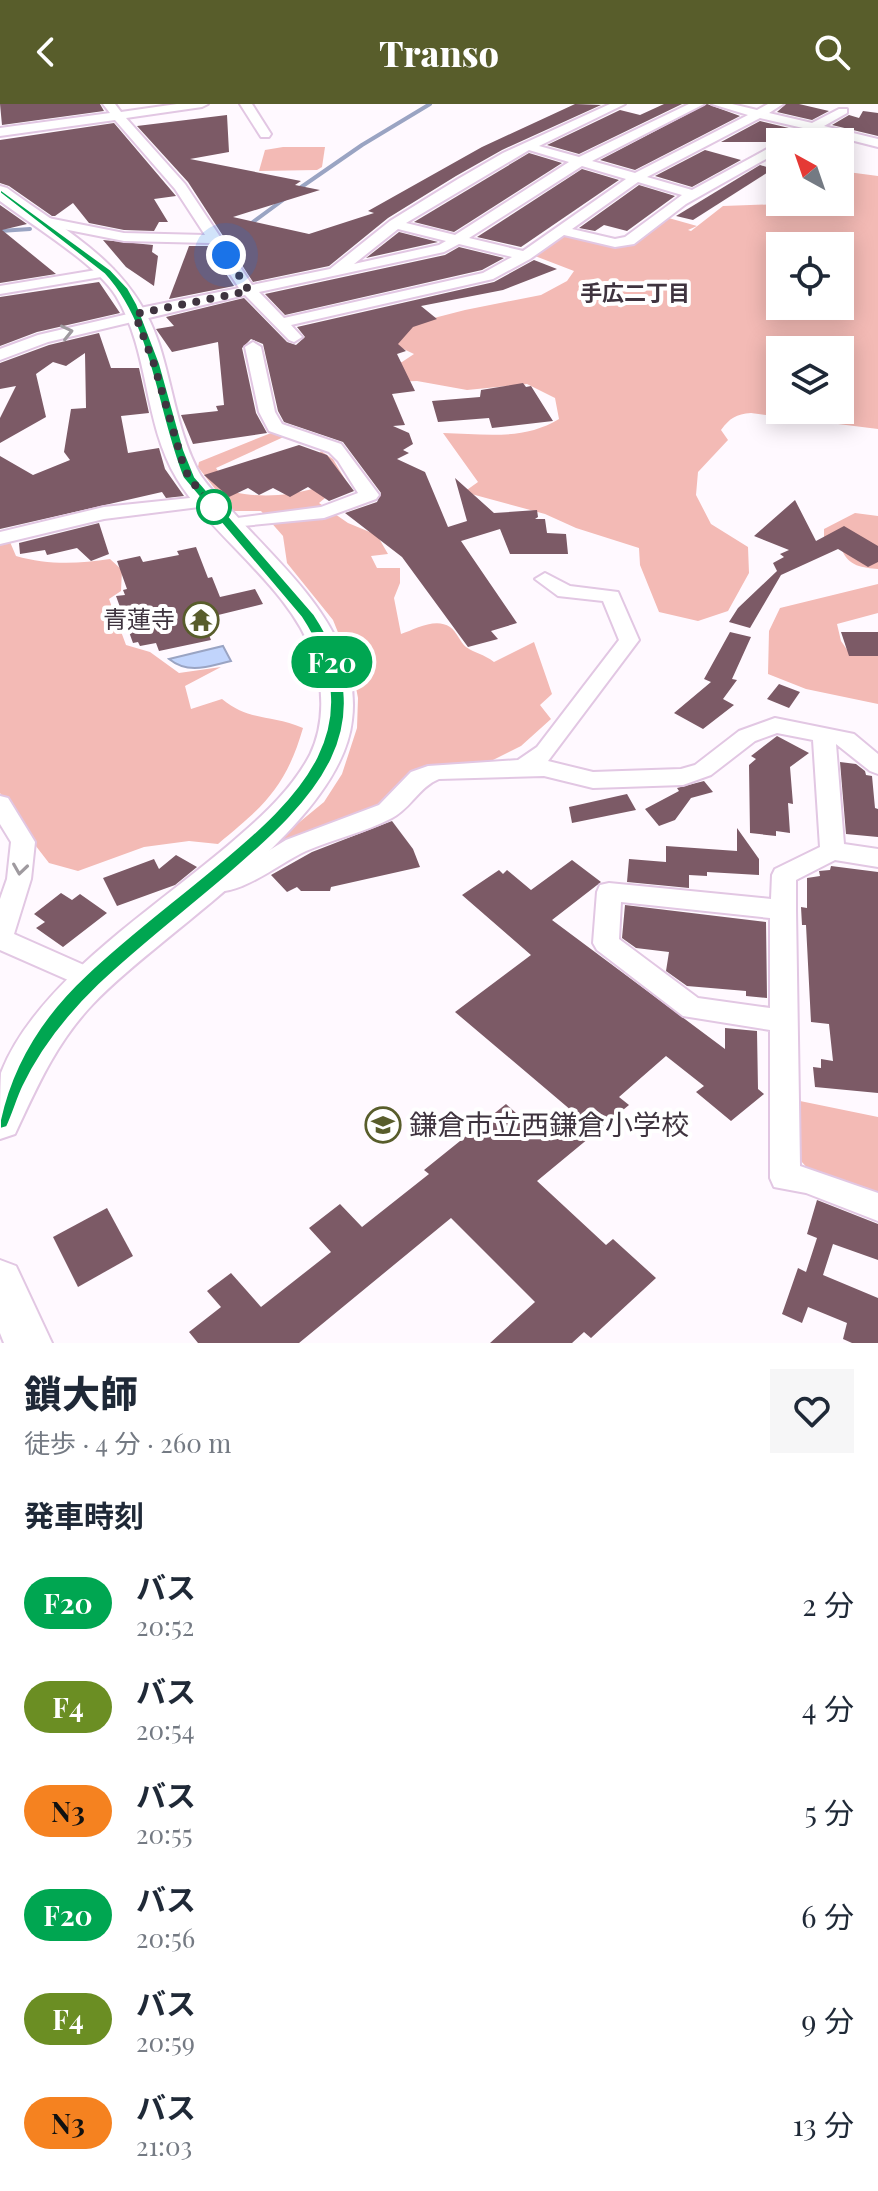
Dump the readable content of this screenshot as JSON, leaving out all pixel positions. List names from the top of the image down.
{
  "districts": ["手広二丁目"],
  "places": {
    "temple": ["青蓮寺"],
    "school or university": ["鎌倉市立西鎌倉小学校"]
  },
  "lines": ["bus line F20"],
  "north": "top left",
  "page": {
    "header": "Transo",
    "on_map": "F20",
    "heading": [
      ["鎖大師", "徒歩 · 4 分 · 260 m"],
      "発車時刻"
    ],
    "list": [
      {
        "mark": "F20",
        "name": "バス",
        "note": "20:52",
        "value": "2 分"
      },
      {
        "mark": "F4",
        "name": "バス",
        "note": "20:54",
        "value": "4 分"
      },
      {
        "mark": "N3",
        "name": "バス",
        "note": "20:55",
        "value": "5 分"
      },
      {
        "mark": "F20",
        "name": "バス",
        "note": "20:56",
        "value": "6 分"
      },
      {
        "mark": "F4",
        "name": "バス",
        "note": "20:59",
        "value": "9 分"
      },
      {
        "mark": "N3",
        "name": "バス",
        "note": "21:03",
        "value": "13 分"
      }
    ]
  }
}
